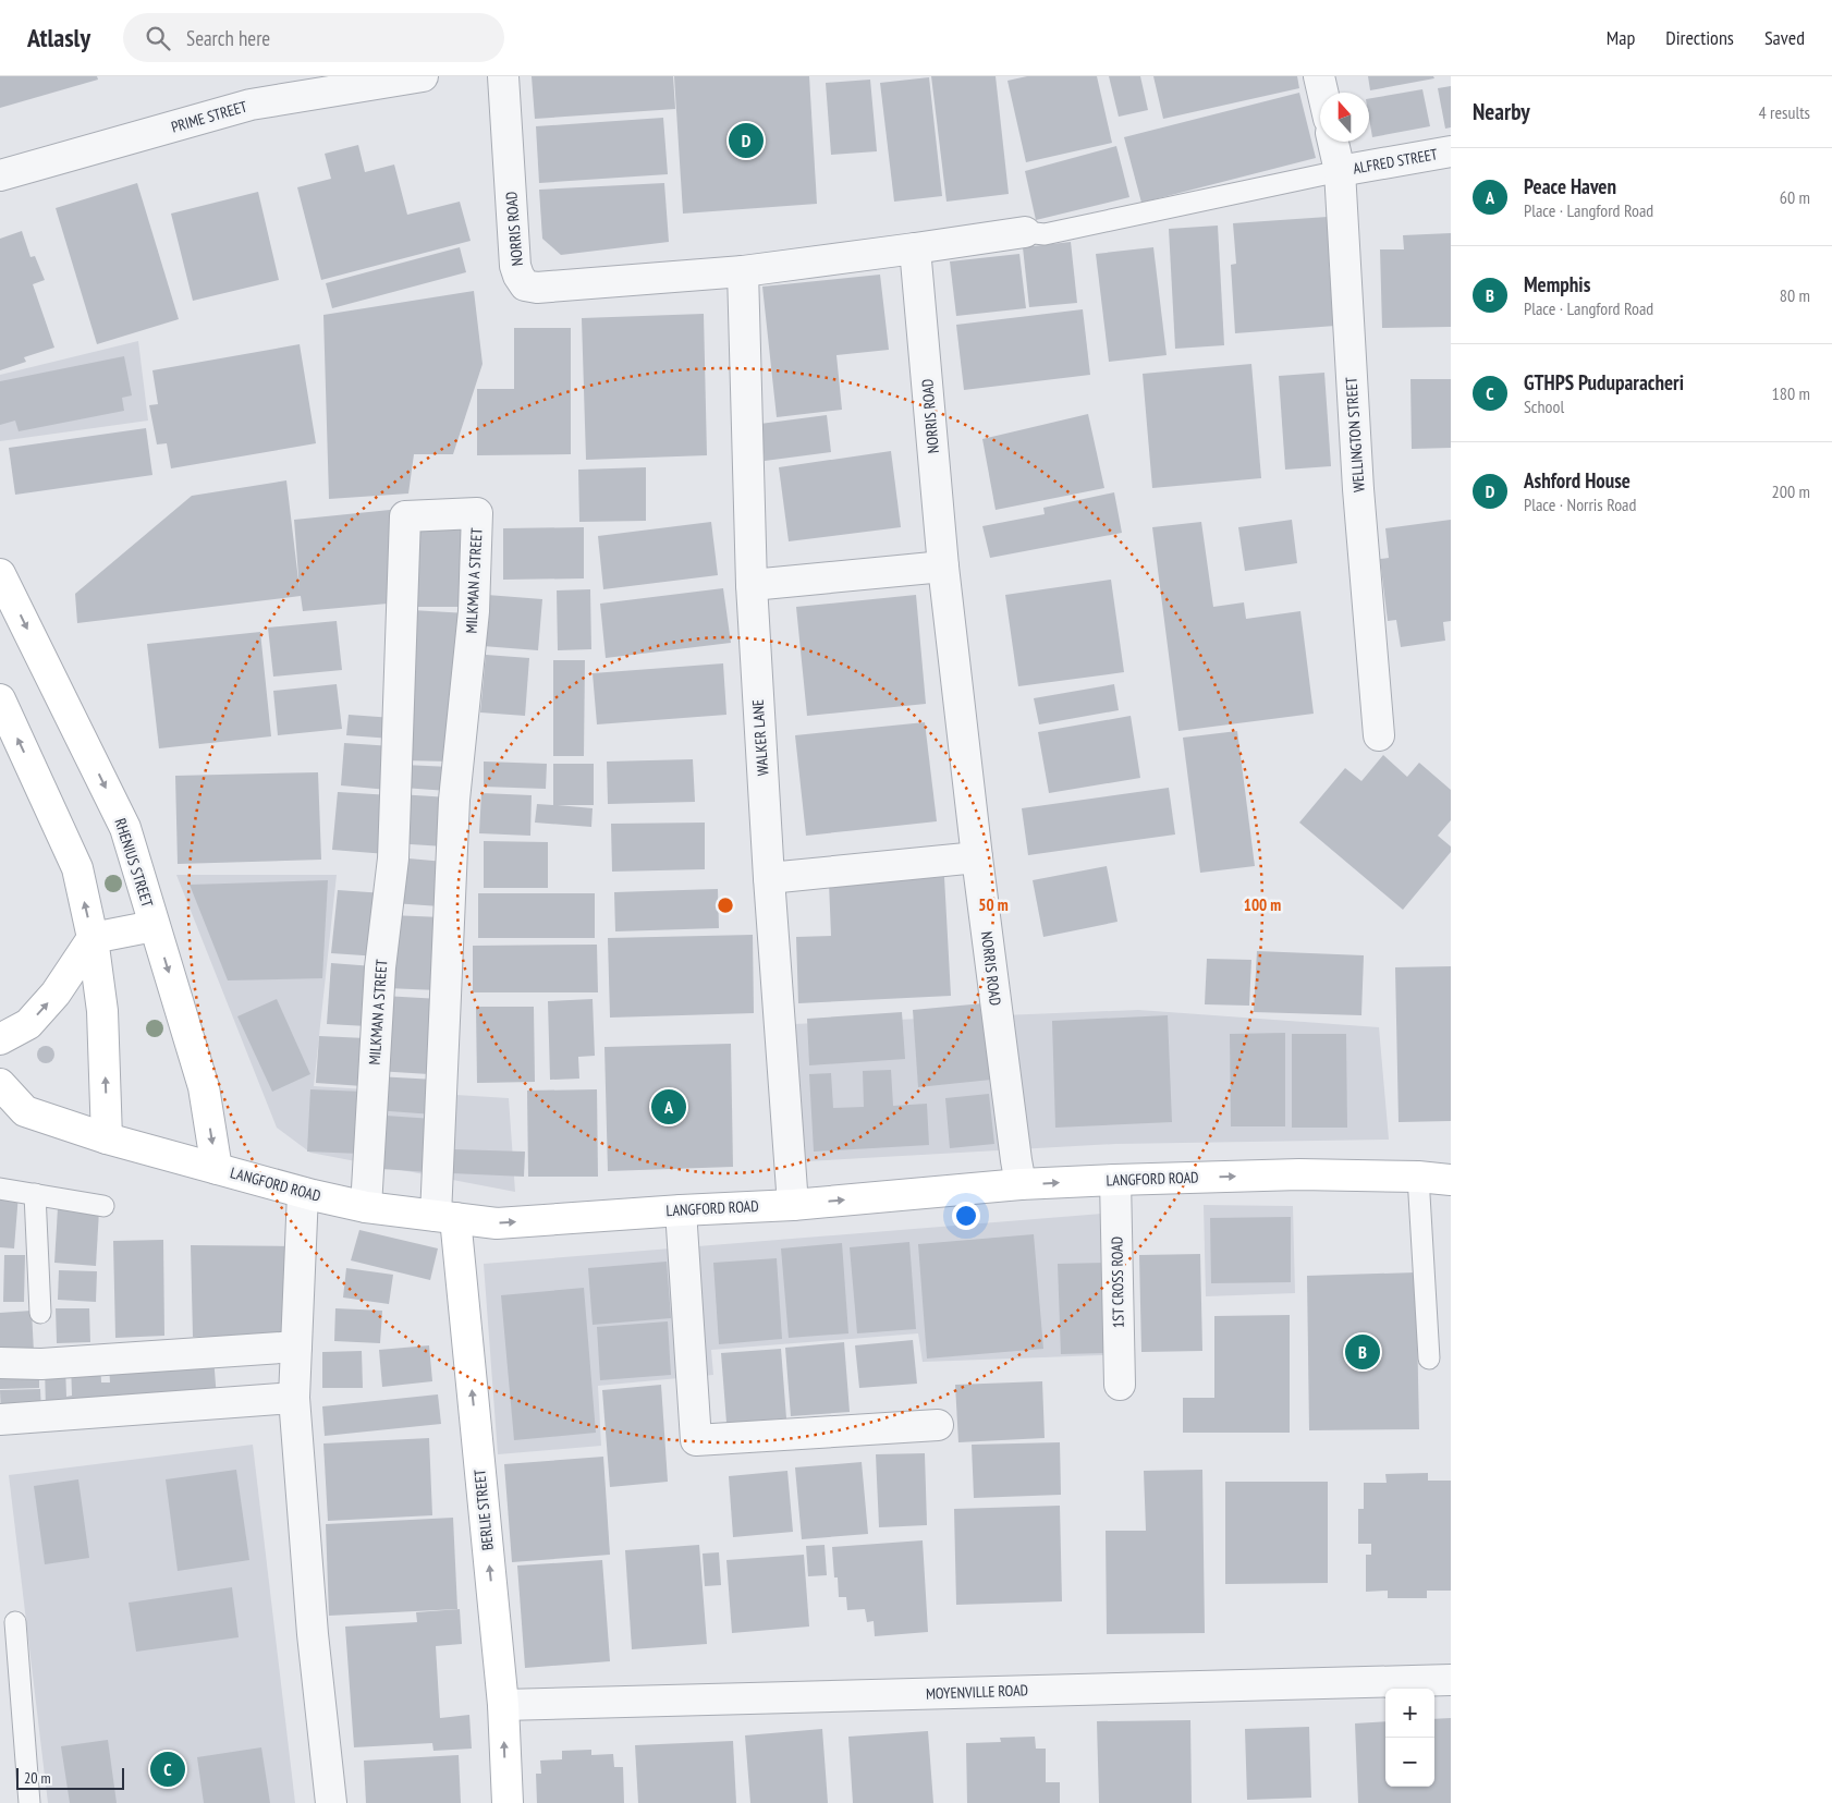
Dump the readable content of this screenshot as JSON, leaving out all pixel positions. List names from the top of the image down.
{
  "streets": {
    "street": [
      "PRIME STREET",
      "ALFRED STREET",
      "NORRIS ROAD",
      "WELLINGTON STREET",
      "MILKMAN A STREET",
      "WALKER LANE",
      "RHENIUS STREET",
      "LANGFORD ROAD",
      "1ST CROSS ROAD",
      "BERLIE STREET",
      "MOYENVILLE ROAD"
    ]
  },
  "crossings": [
    ["ALFRED STREET", "WELLINGTON STREET"],
    ["NORRIS ROAD", "WALKER LANE"],
    ["NORRIS ROAD", "LANGFORD ROAD"],
    ["MILKMAN A STREET", "LANGFORD ROAD"],
    ["MILKMAN A STREET", "BERLIE STREET"],
    ["WALKER LANE", "LANGFORD ROAD"],
    ["RHENIUS STREET", "LANGFORD ROAD"],
    ["LANGFORD ROAD", "1ST CROSS ROAD"],
    ["LANGFORD ROAD", "BERLIE STREET"],
    ["BERLIE STREET", "MOYENVILLE ROAD"]
  ],
  "one_way": ["LANGFORD ROAD"],
  "scale_bar": "20 m",
  "north": "top",
  "page": {
    "header": "Atlasly",
    "search": "Search here",
    "nav": ["Map", "Directions", "Saved"],
    "heading": ["Nearby", "4 results"],
    "pins": [
      "D",
      "A",
      "B",
      "C"
    ],
    "list": [
      {
        "mark": "A",
        "name": "Peace Haven",
        "note": "Place · Langford Road",
        "value": "60 m"
      },
      {
        "mark": "B",
        "name": "Memphis",
        "note": "Place · Langford Road",
        "value": "80 m"
      },
      {
        "mark": "C",
        "name": "GTHPS Puduparacheri",
        "note": "School",
        "value": "180 m"
      },
      {
        "mark": "D",
        "name": "Ashford House",
        "note": "Place · Norris Road",
        "value": "200 m"
      }
    ],
    "map_buttons": ["+", "−"],
    "scale": "20 m"
  },
  "rings": ["50 m", "100 m"]
}
